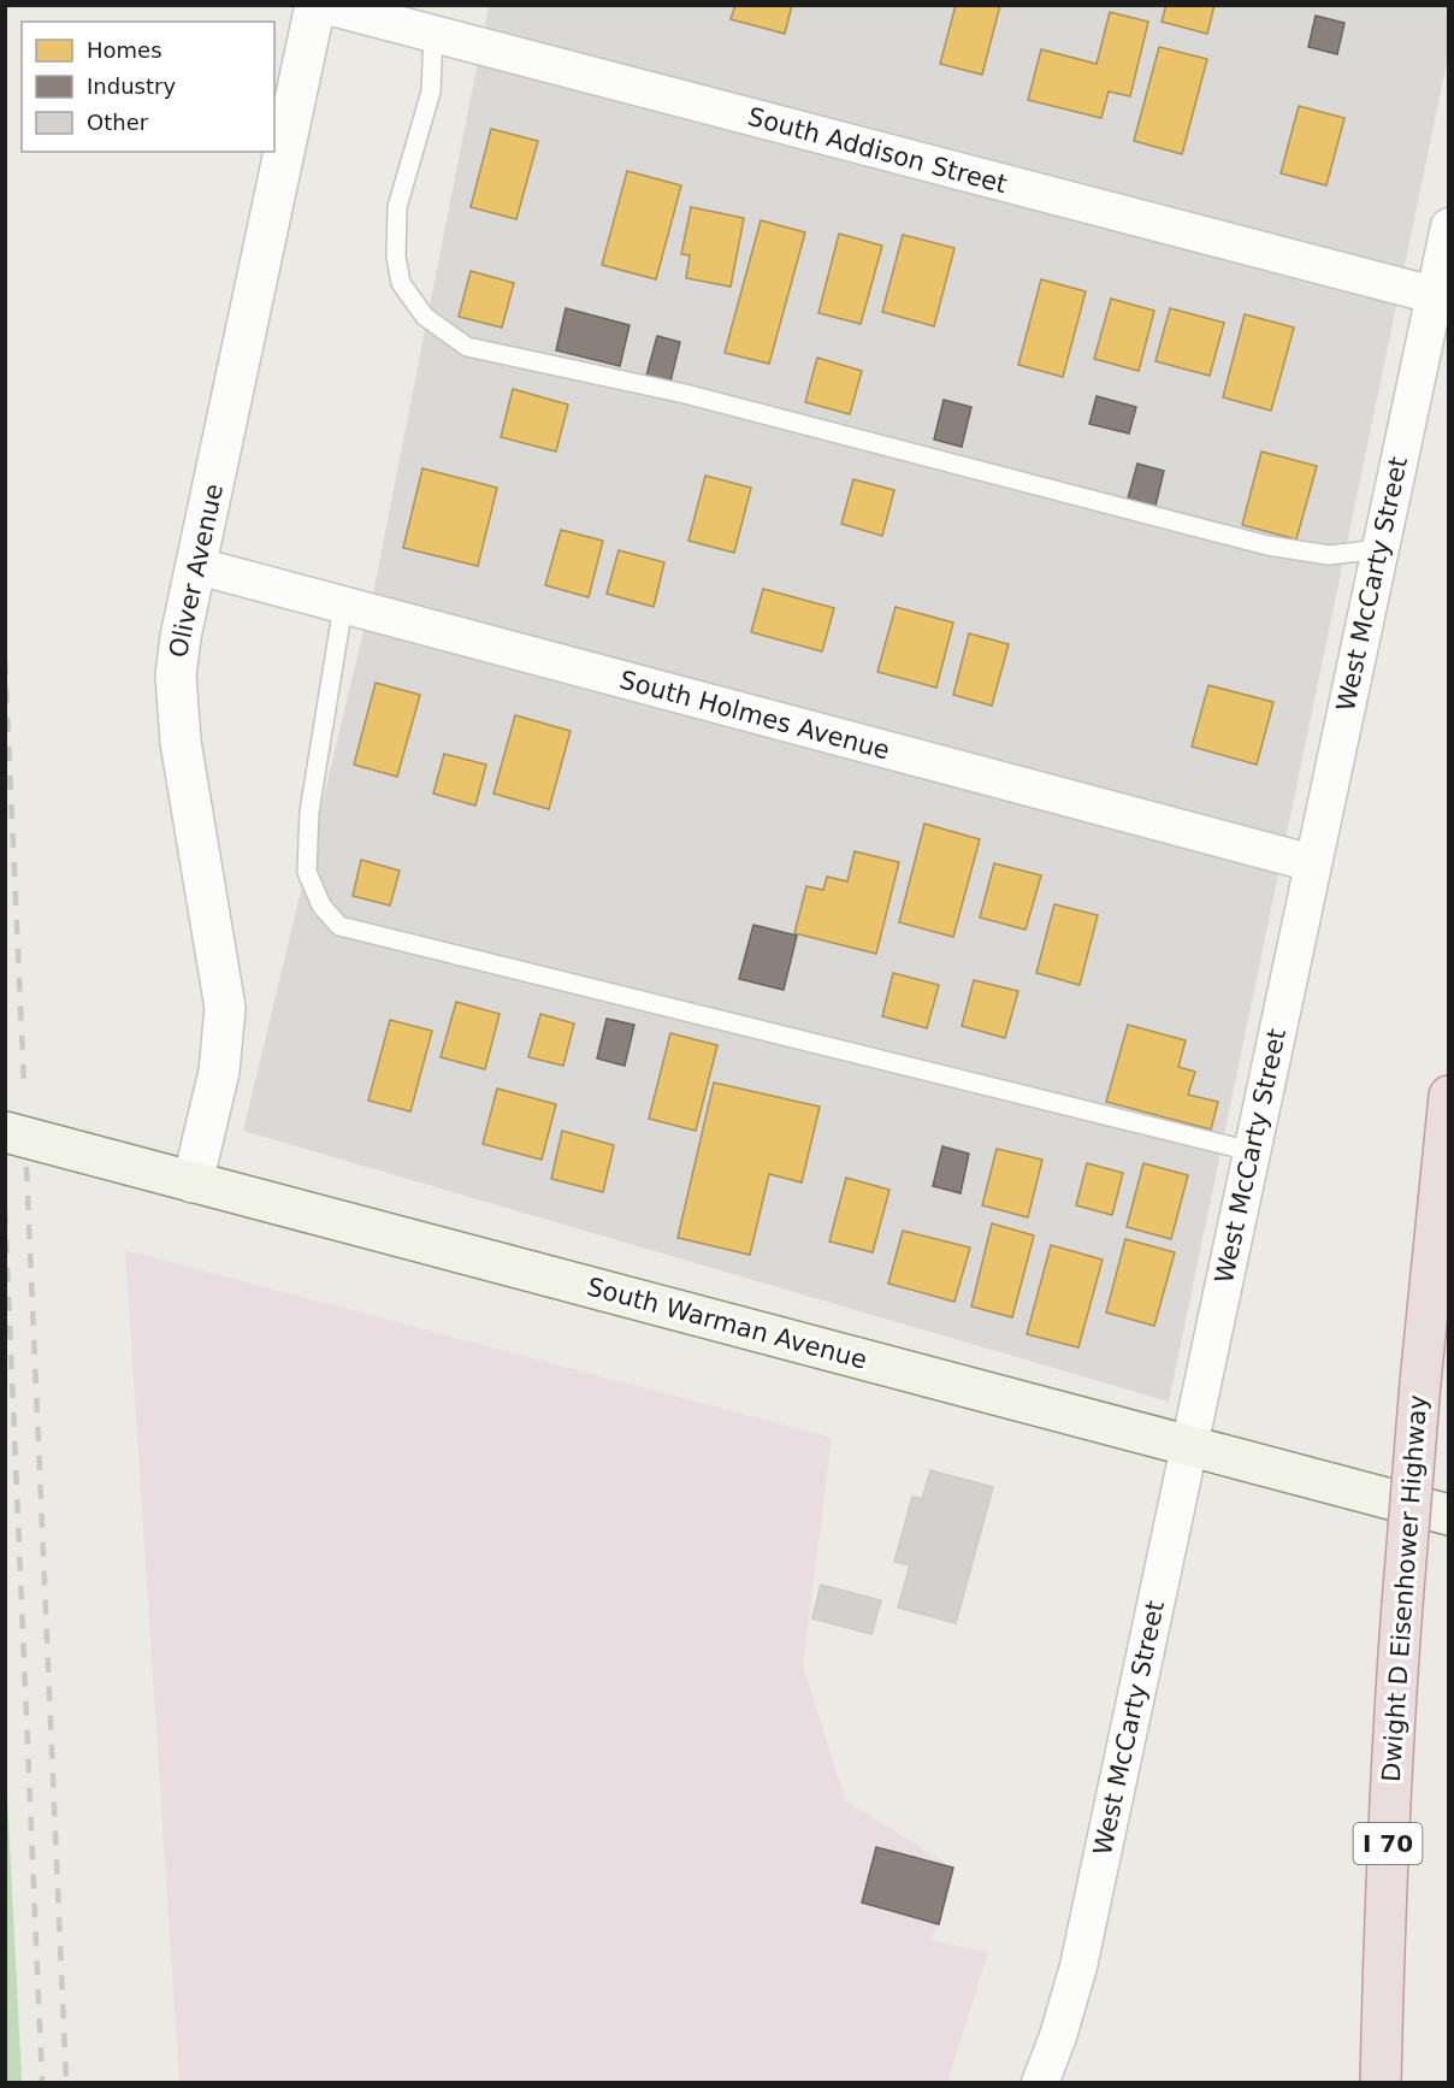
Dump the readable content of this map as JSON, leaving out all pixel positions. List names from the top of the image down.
{
  "streets": {
    "highway": ["Dwight D Eisenhower Highway", "I 70"],
    "main road": ["South Warman Avenue"],
    "street": [
      "South Addison Street",
      "Oliver Avenue",
      "West McCarty Street",
      "South Holmes Avenue"
    ]
  },
  "crossings": [
    ["South Addison Street", "West McCarty Street"],
    ["Oliver Avenue", "South Holmes Avenue"],
    ["Oliver Avenue", "South Warman Avenue"],
    ["West McCarty Street", "South Holmes Avenue"],
    ["West McCarty Street", "South Warman Avenue"]
  ],
  "legend": ["Homes", "Industry", "Other"]
}
